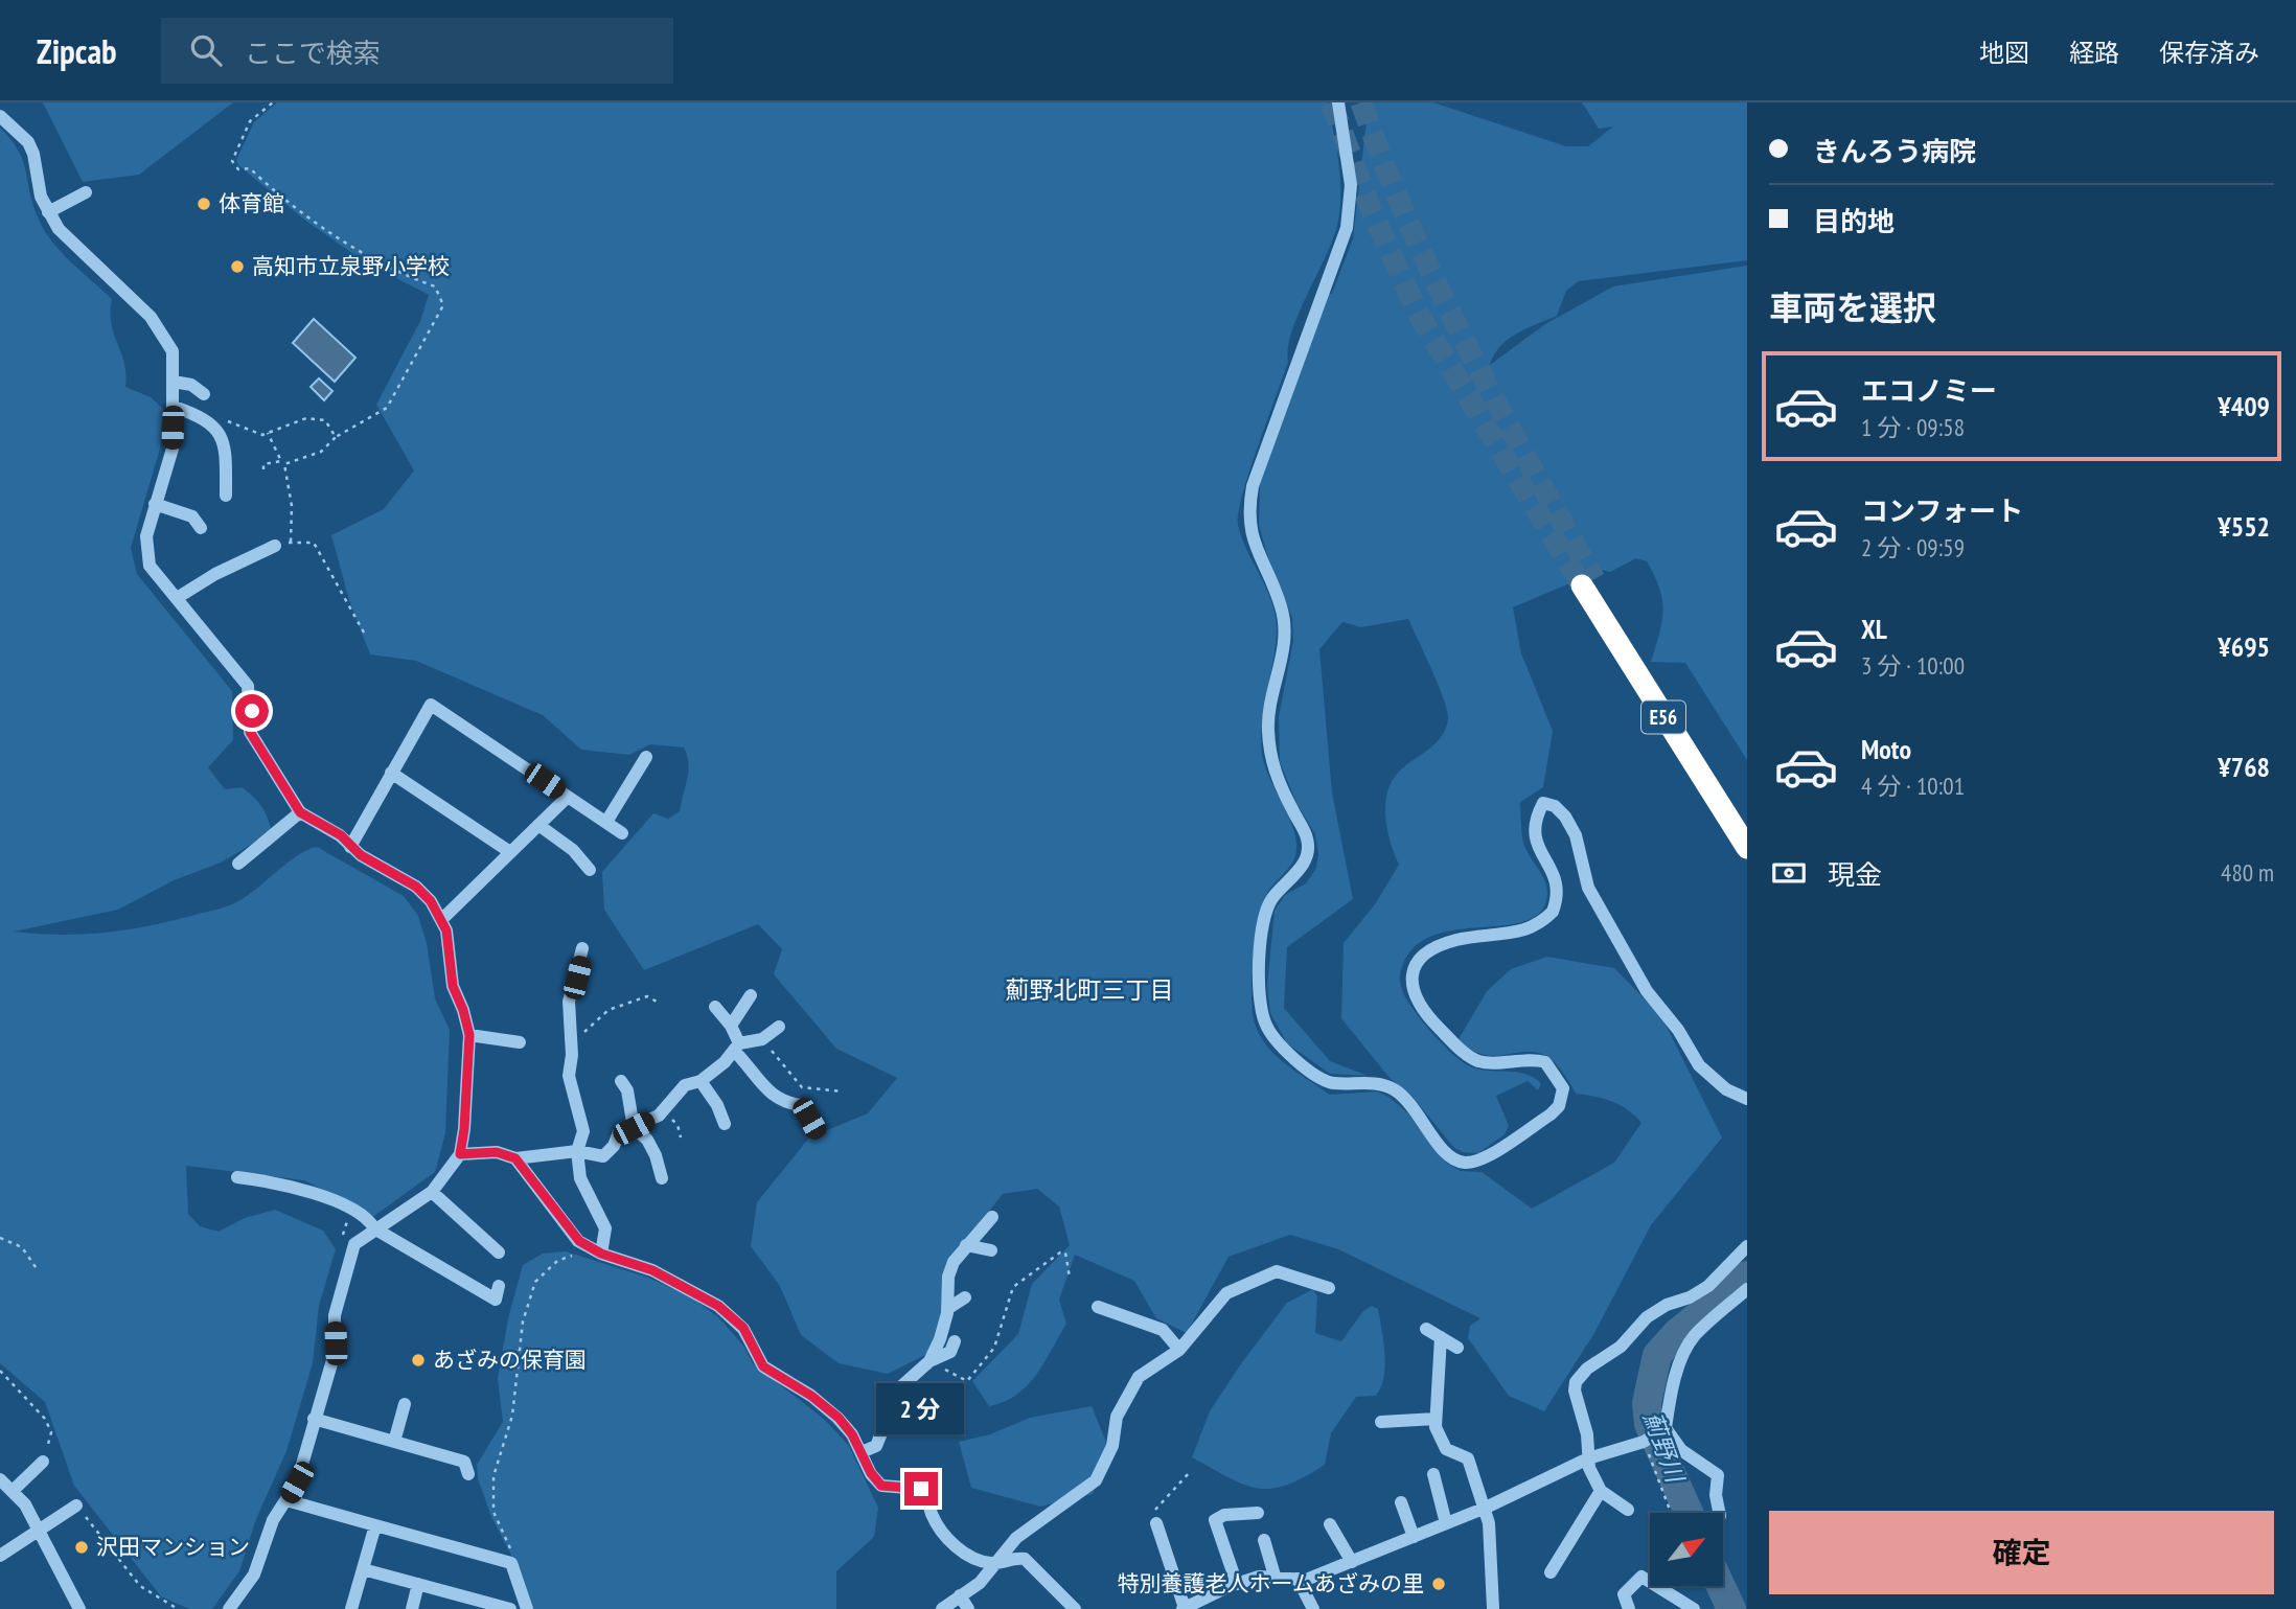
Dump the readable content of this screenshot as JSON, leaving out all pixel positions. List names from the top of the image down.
{
  "streets": {
    "highway": ["E56"]
  },
  "districts": ["薊野北町三丁目"],
  "water": ["薊野川"],
  "places": [
    "体育館",
    "高知市立泉野小学校",
    "あざみの保育園",
    "沢田マンション",
    "特別養護老人ホームあざみの里"
  ],
  "north": "top right",
  "page": {
    "header": "Zipcab",
    "search": "ここで検索",
    "nav": ["地図", "経路", "保存済み"],
    "banner": ["きんろう病院", "目的地"],
    "heading": "車両を選択",
    "list": [
      {
        "name": "エコノミー",
        "note": "1 分 · 09:58",
        "value": "¥409"
      },
      {
        "name": "コンフォート",
        "note": "2 分 · 09:59",
        "value": "¥552"
      },
      {
        "name": "XL",
        "note": "3 分 · 10:00",
        "value": "¥695"
      },
      {
        "name": "Moto",
        "note": "4 分 · 10:01",
        "value": "¥768"
      }
    ],
    "pay": ["現金", "480 m"],
    "bubble": "2 分",
    "buttons": "確定"
  }
}
